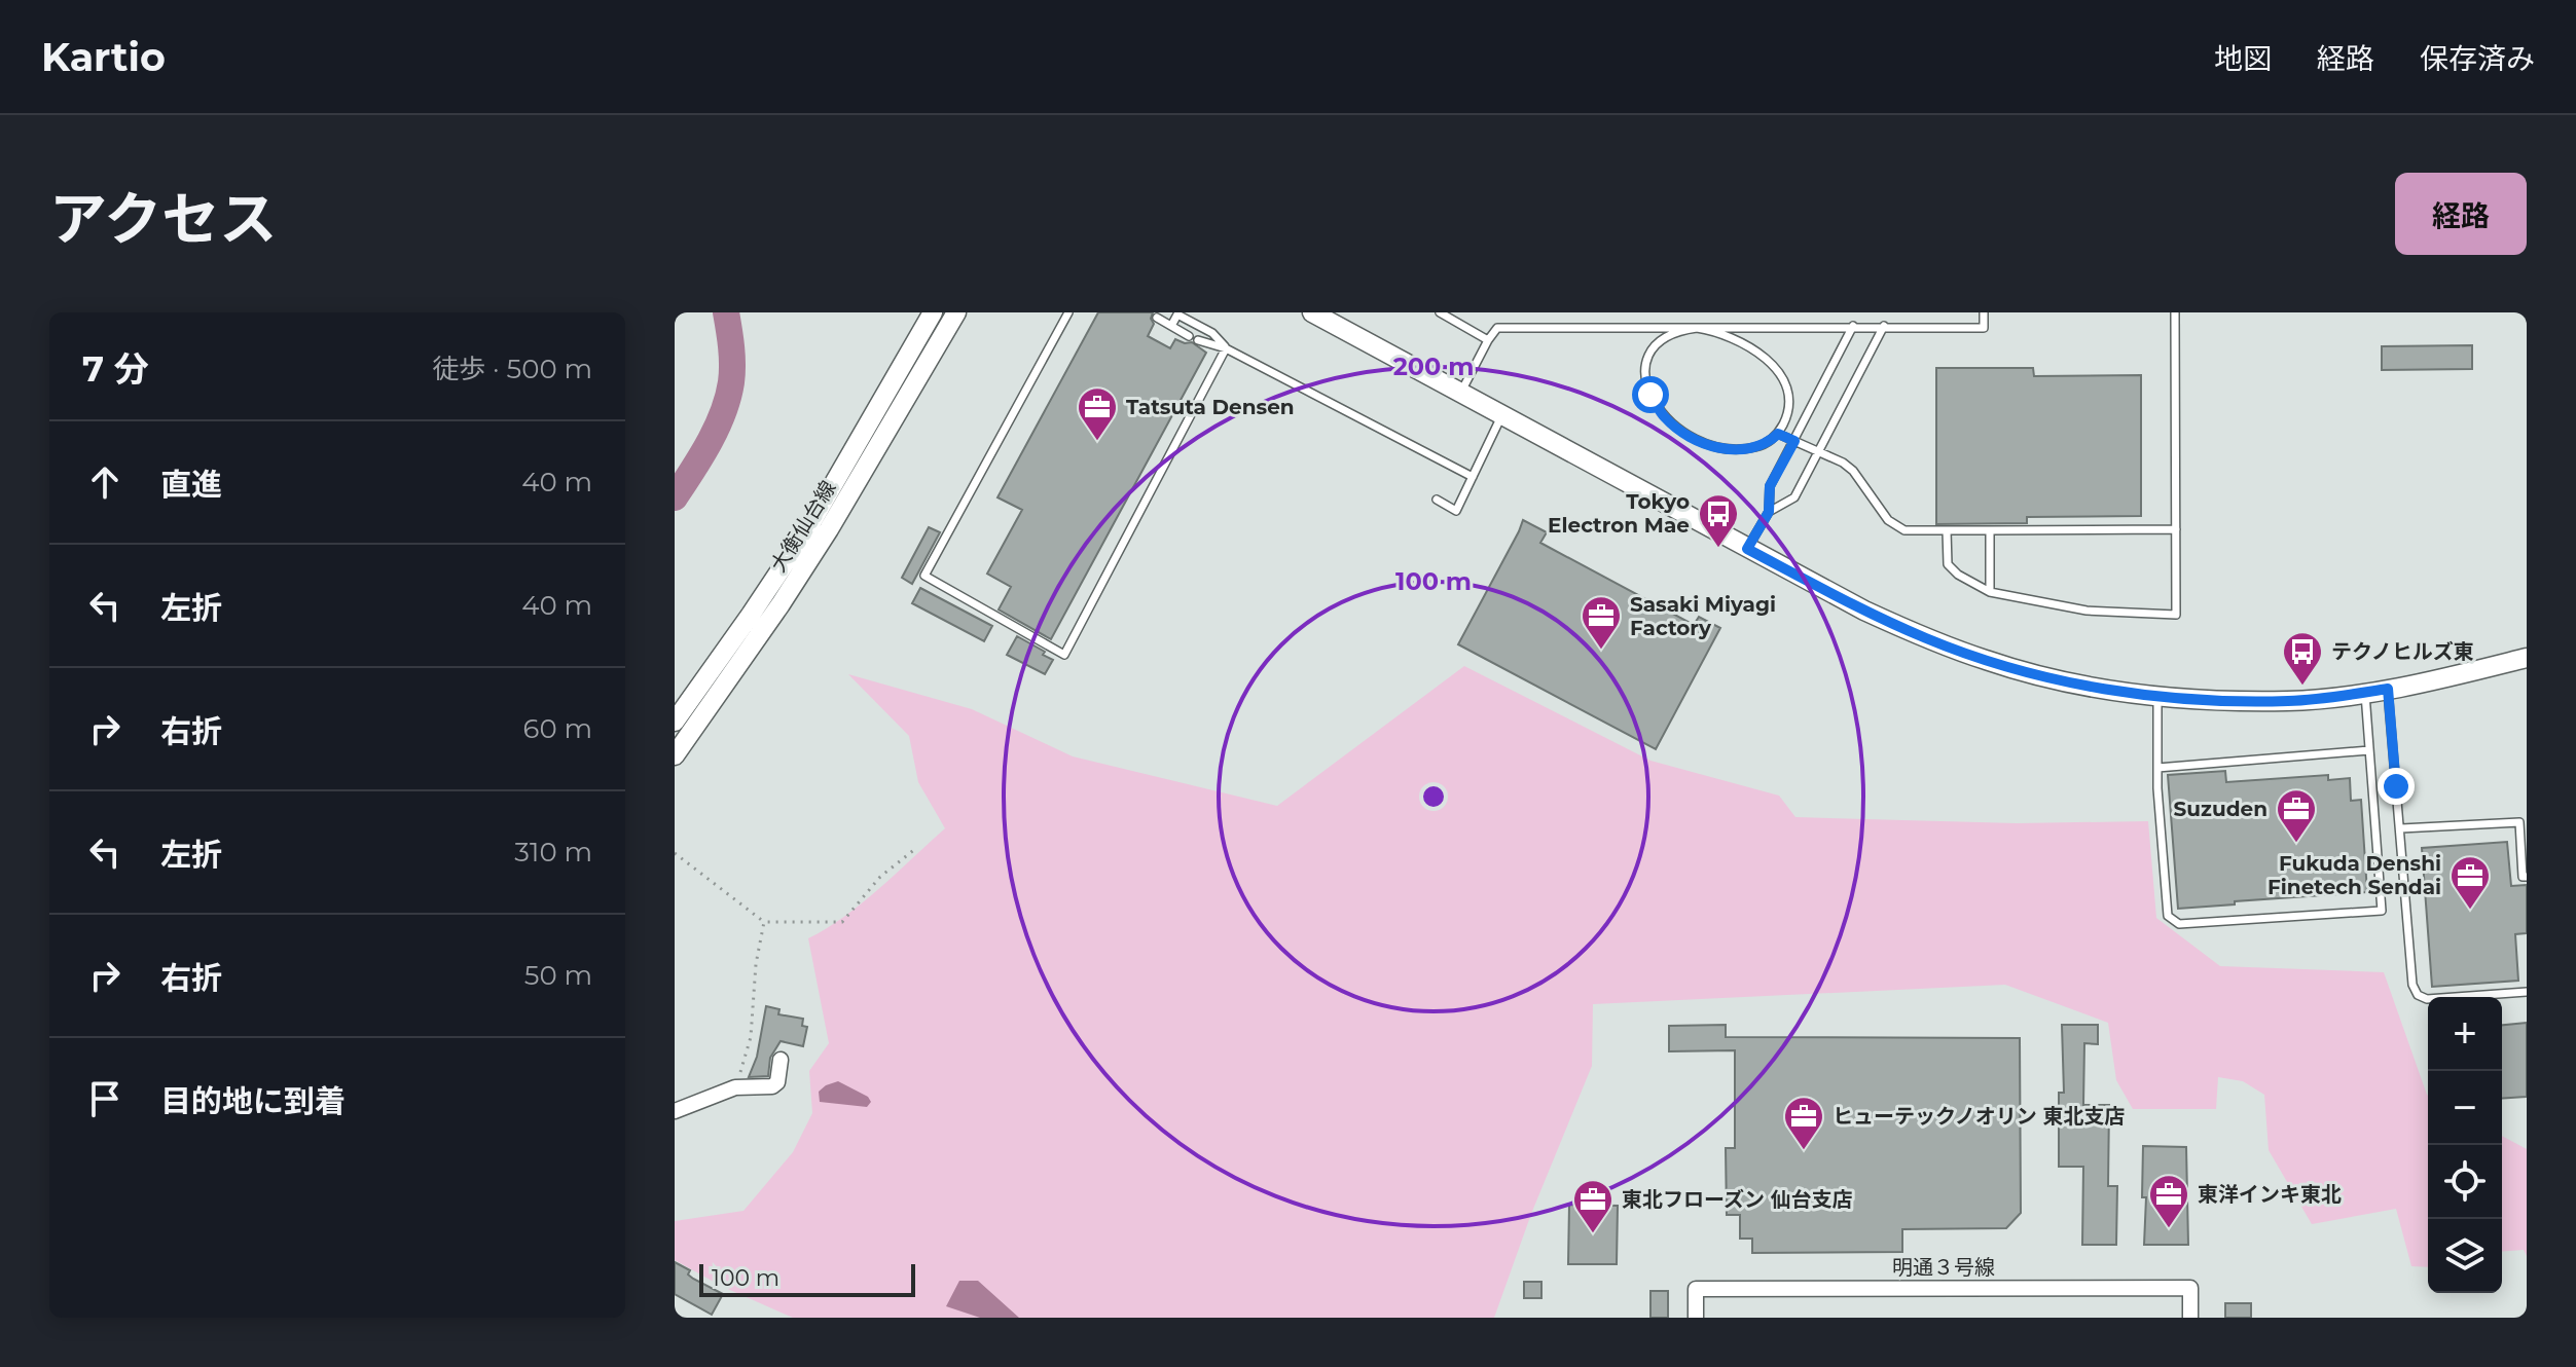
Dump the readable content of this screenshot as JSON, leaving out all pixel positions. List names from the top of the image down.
{
  "streets": {
    "street": ["大衡仙台線", "明通３号線"]
  },
  "places": {
    "office": [
      "Tatsuta Densen",
      "Sasaki Miyagi Factory",
      "Suzuden",
      "Fukuda Denshi Finetech Sendai",
      "ヒューテックノオリン 東北支店",
      "東洋インキ東北",
      "東北フローズン 仙台支店"
    ],
    "bus stop": ["Tokyo Electron Mae", "テクノヒルズ東"]
  },
  "scale_bar": "100 m",
  "page": {
    "header": "Kartio",
    "nav": ["地図", "経路", "保存済み"],
    "title": "アクセス",
    "buttons": "経路",
    "heading": ["7 分", "徒歩 · 500 m"],
    "list": [
      ["直進", "40 m"],
      ["左折", "40 m"],
      ["右折", "60 m"],
      ["左折", "310 m"],
      ["右折", "50 m"],
      "目的地に到着"
    ],
    "map_buttons": ["+", "−"],
    "scale": "100 m"
  },
  "rings": ["200 m", "100 m"]
}
